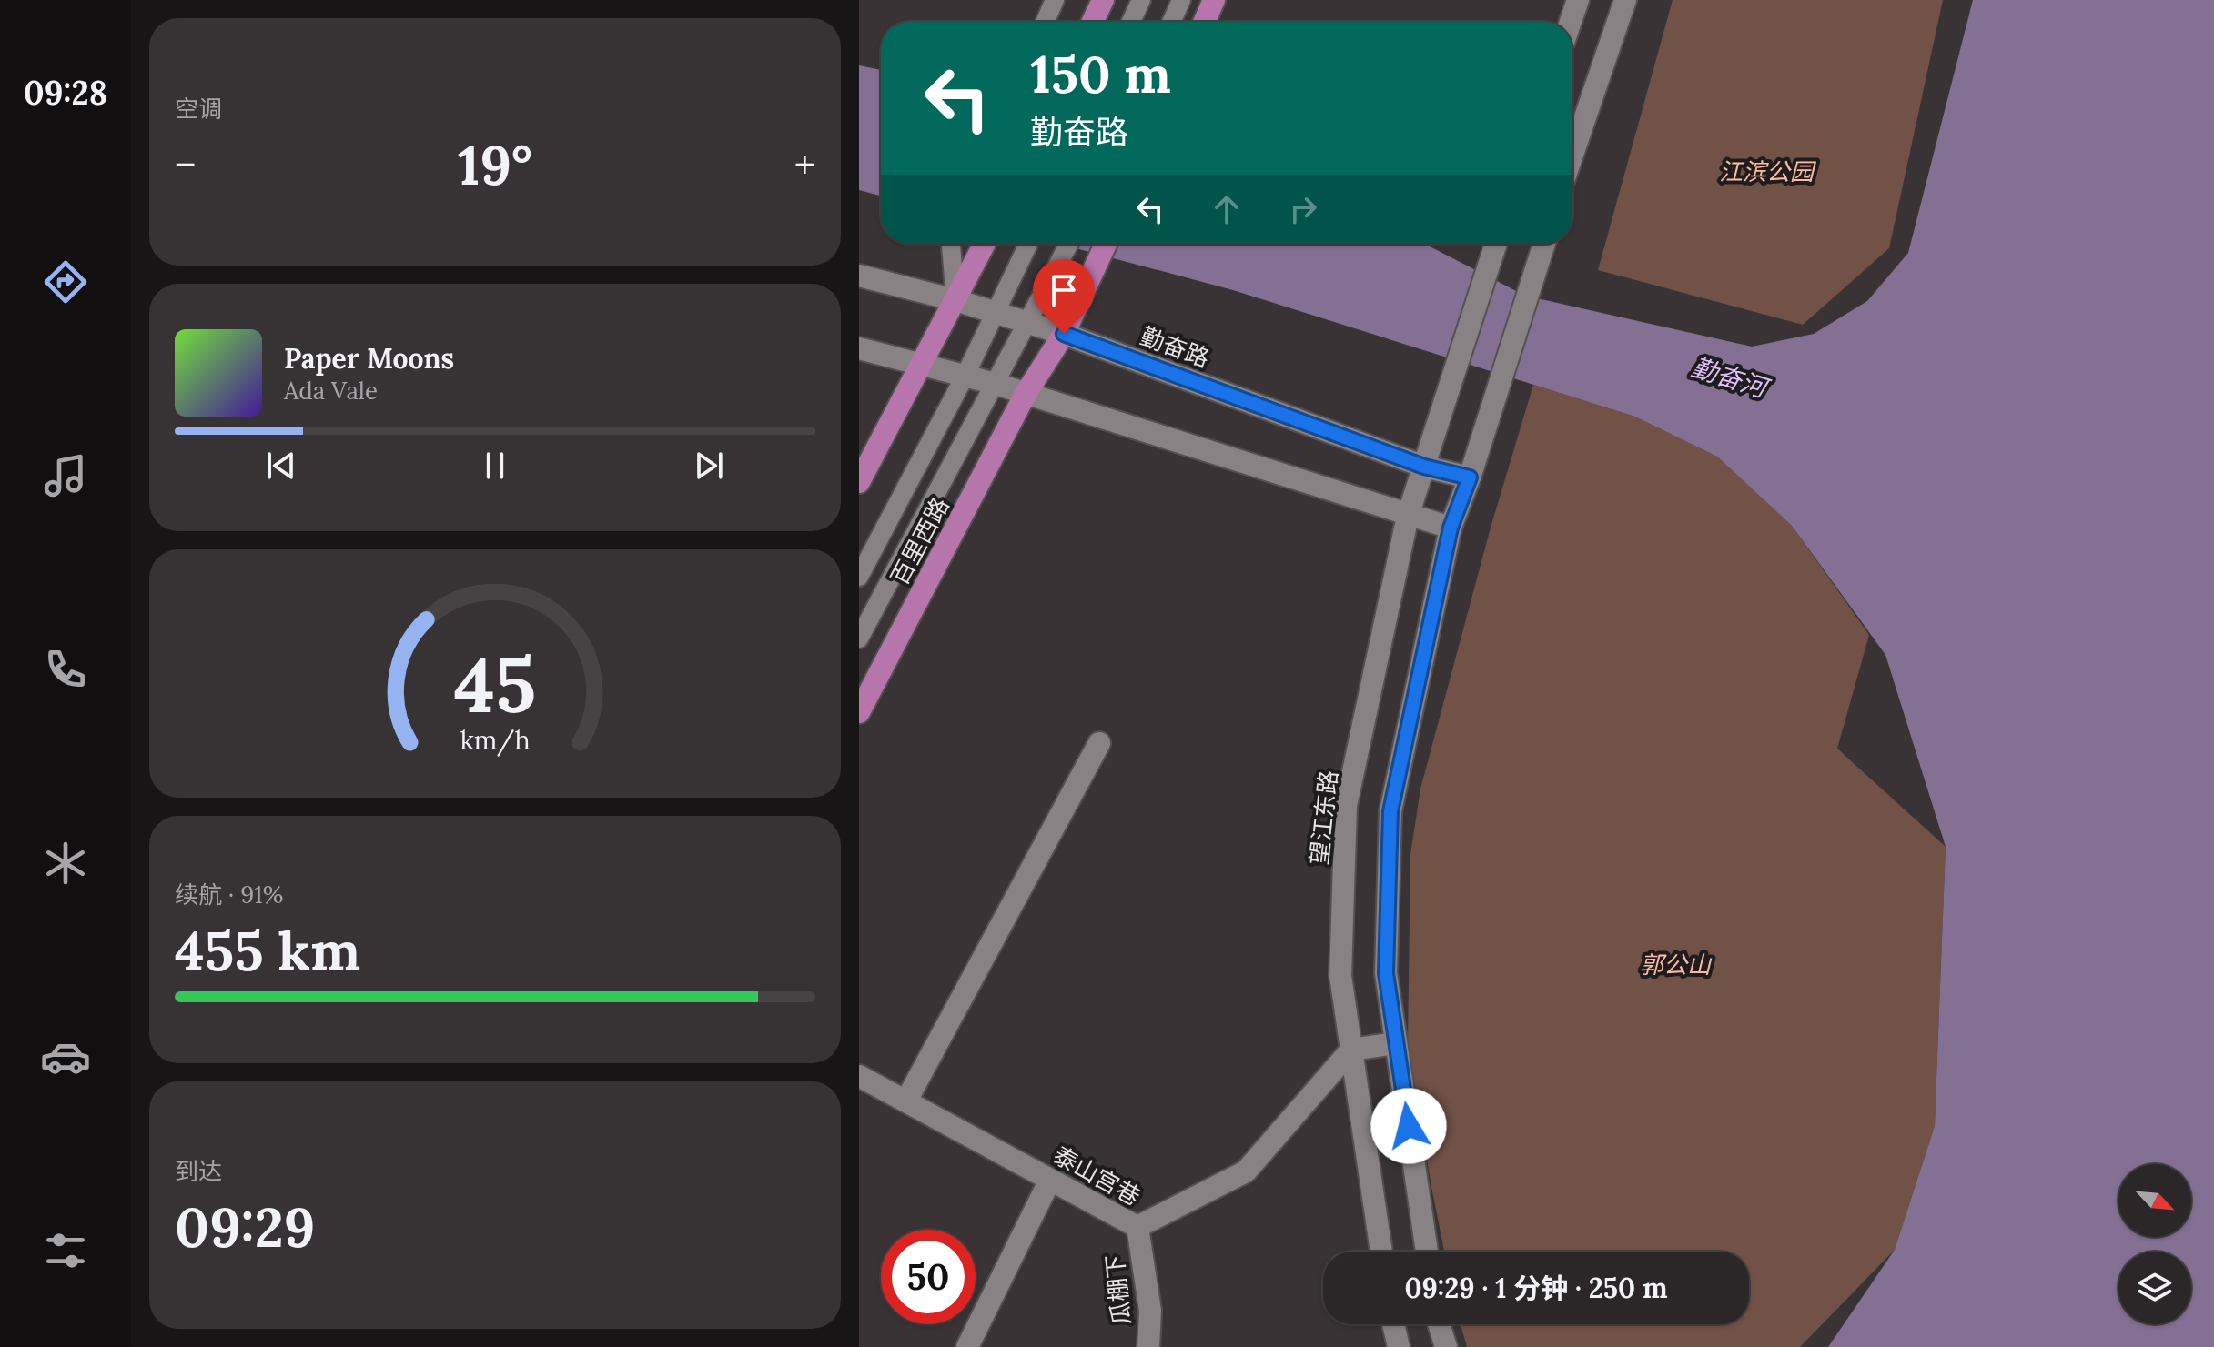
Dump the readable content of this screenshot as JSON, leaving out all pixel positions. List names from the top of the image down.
{
  "streets": {
    "main road": [
      "勤奋路",
      "百里西路",
      "望江东路",
      "泰山宫巷",
      "瓜棚下"
    ]
  },
  "crossings": [
    ["勤奋路", "百里西路"],
    ["勤奋路", "望江东路"],
    ["望江东路", "泰山宫巷"],
    ["泰山宫巷", "瓜棚下"]
  ],
  "water": ["勤奋河"],
  "parks": ["江滨公园", "郭公山"],
  "north": "bottom right",
  "page": {
    "tabs": "09:28",
    "tile": [
      "空调",
      ["续航 · 91%", "455 km"],
      ["到达", "09:29"]
    ],
    "turn": ["150 m", "勤奋路"],
    "heat": ["−", "19°", "+"],
    "song": ["Paper Moons", "Ada Vale"],
    "limit": "50",
    "trip": "09:29 · 1 分钟 · 250 m",
    "gauge": ["45", "km/h"]
  }
}
